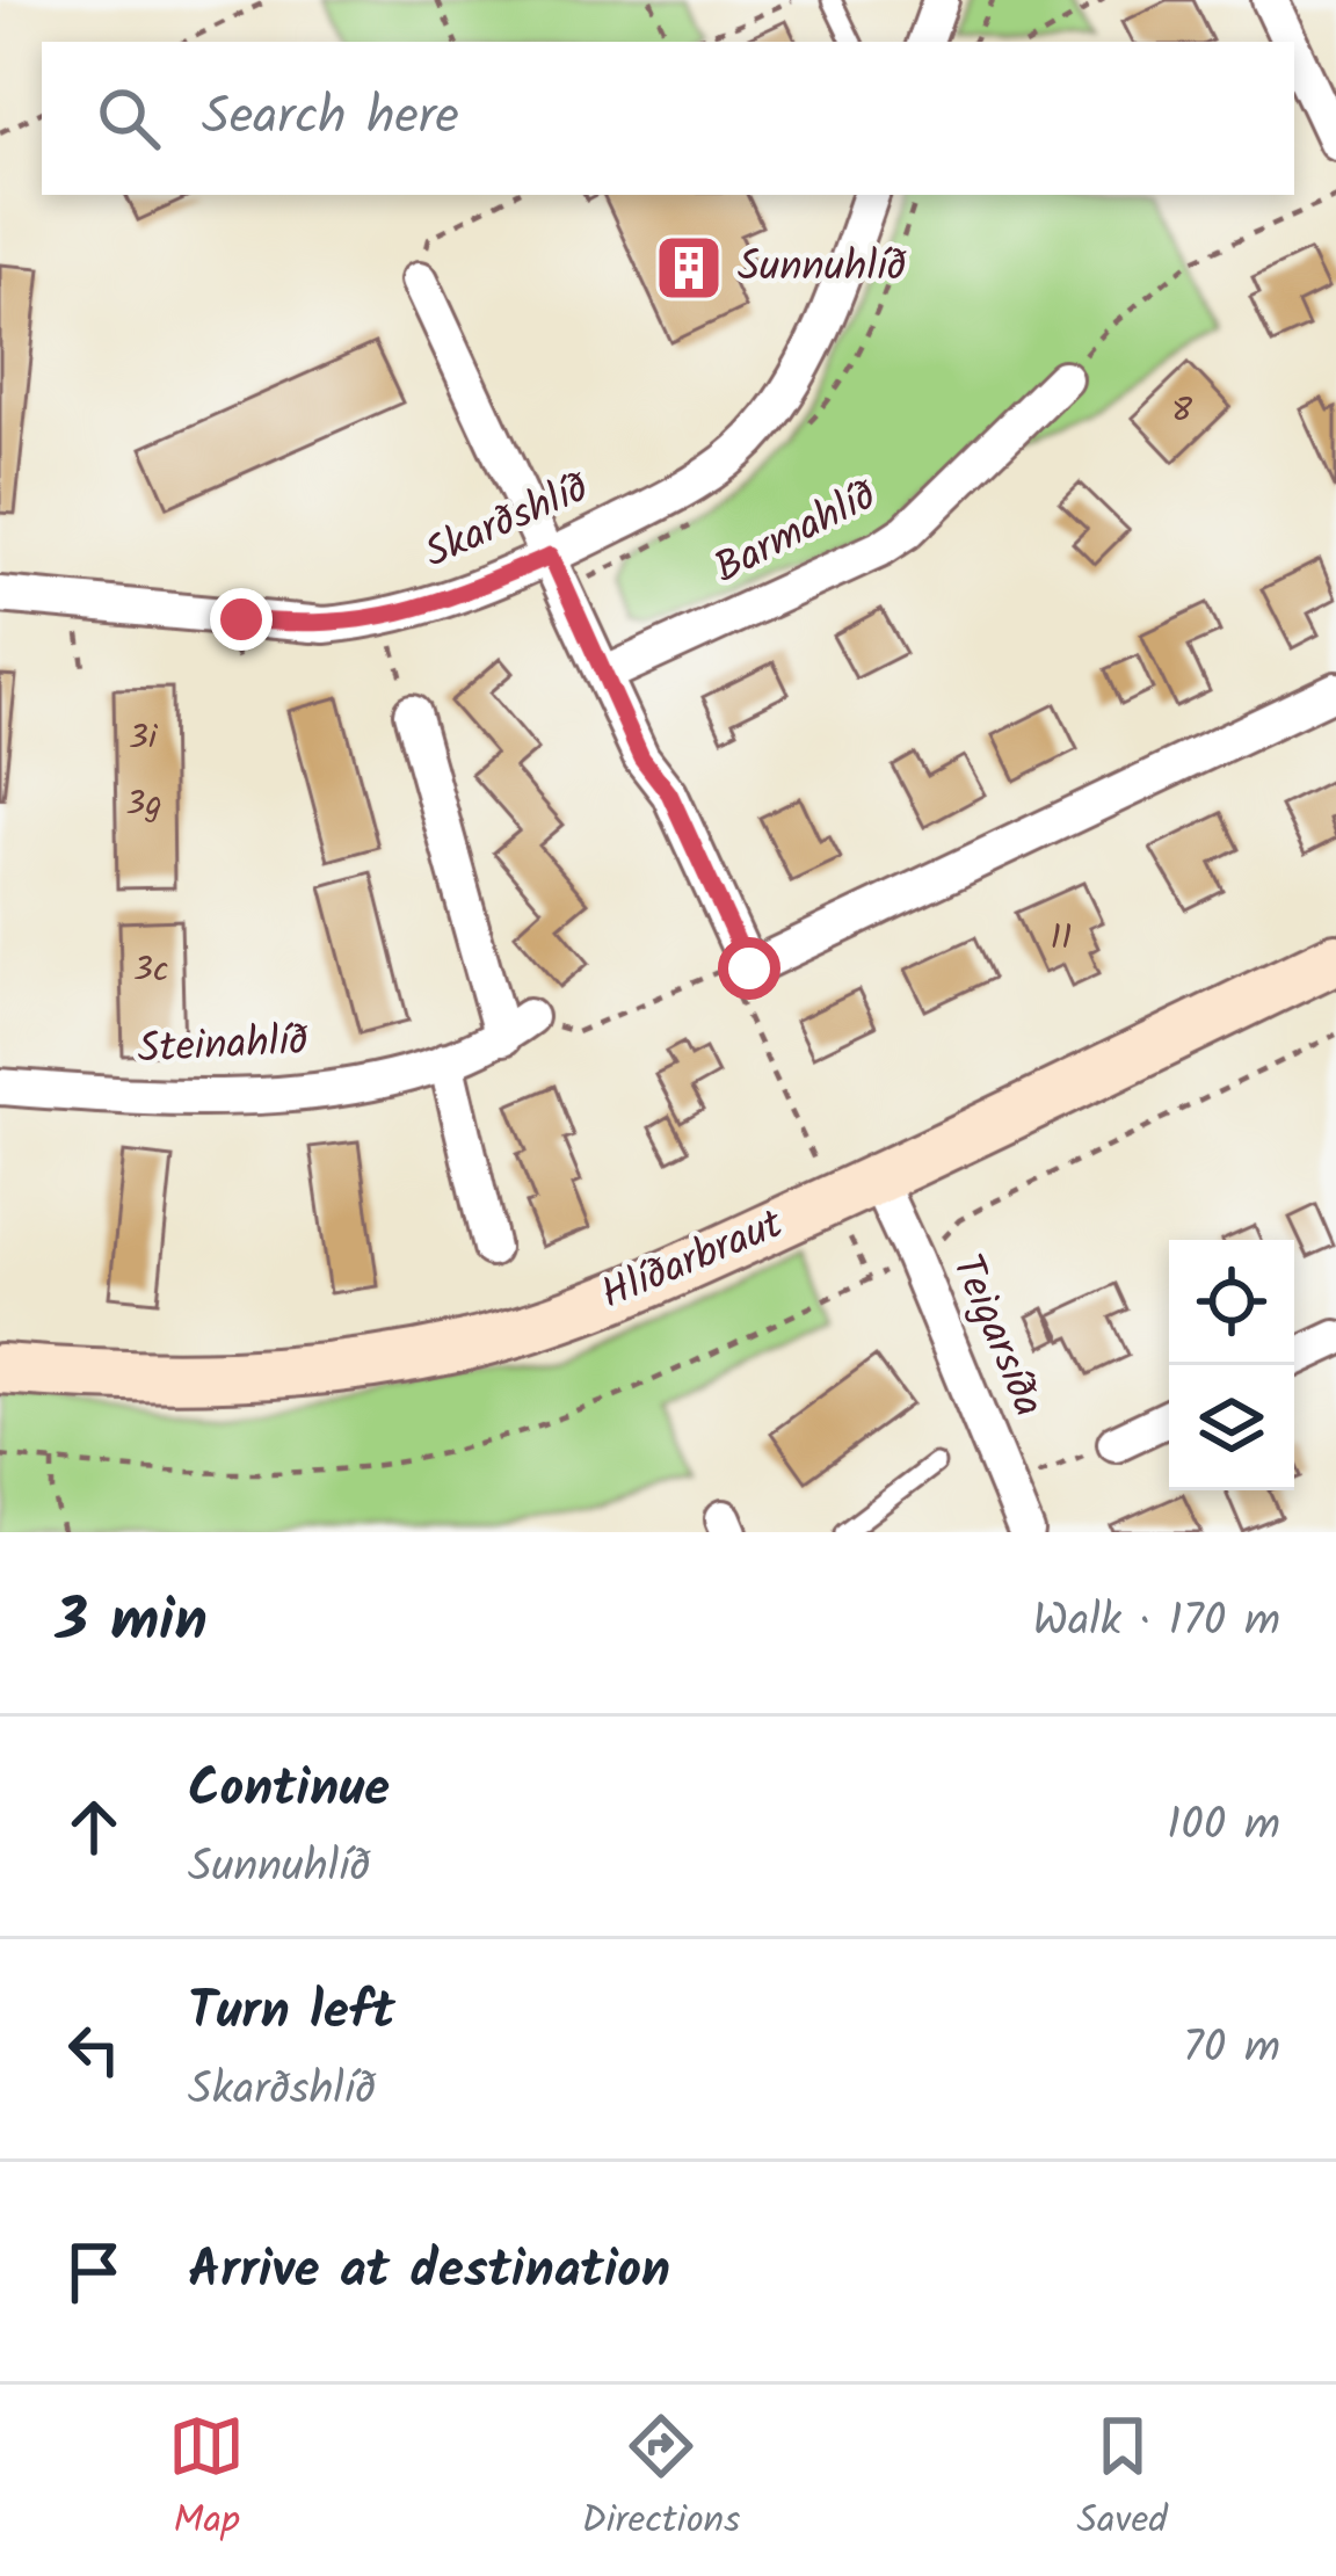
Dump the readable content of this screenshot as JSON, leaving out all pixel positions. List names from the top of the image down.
{
  "streets": {
    "main road": ["Hlíðarbraut"],
    "street": [
      "Skarðshlíð",
      "Barmahlíð",
      "Steinahlíð",
      "Teigarsíða"
    ]
  },
  "crossings": [
    ["Hlíðarbraut", "Teigarsíða"]
  ],
  "places": {
    "building": ["Sunnuhlíð"]
  },
  "house_numbers": [
    "8",
    "3i",
    "3g",
    "11",
    "3c"
  ],
  "page": {
    "search": "Search here",
    "heading": ["3 min", "Walk · 170 m"],
    "list": [
      ["Continue", "Sunnuhlíð", "100 m"],
      ["Turn left", "Skarðshlíð", "70 m"],
      "Arrive at destination"
    ],
    "nav": ["Map", "Directions", "Saved"]
  }
}
